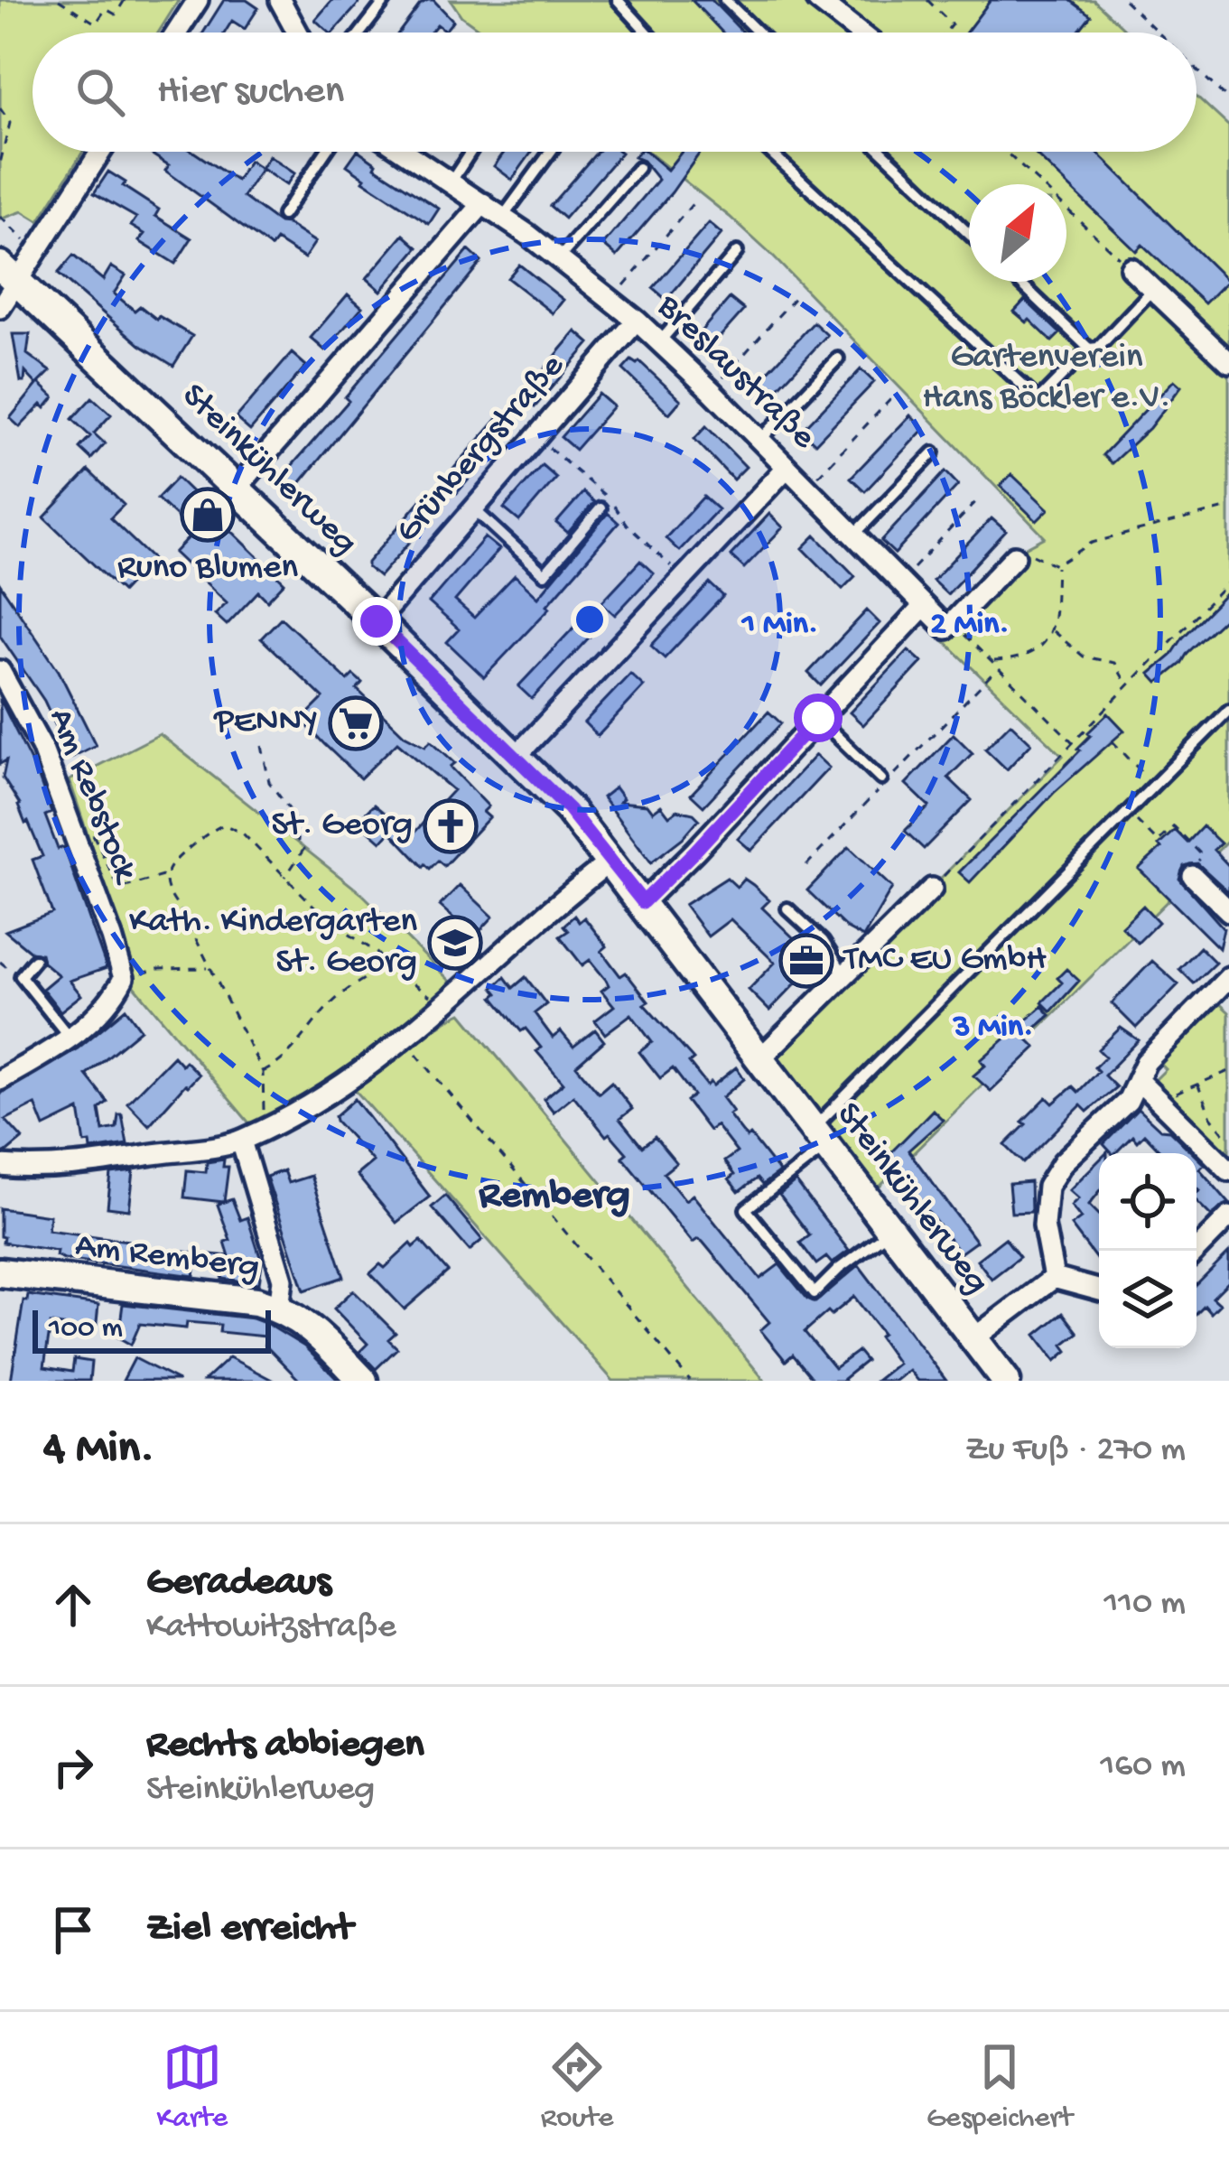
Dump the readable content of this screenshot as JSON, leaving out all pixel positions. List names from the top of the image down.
{
  "streets": {
    "street": [
      "Breslaustraße",
      "Grünbergstraße",
      "Steinkühlerweg",
      "Am Rebstock",
      "Am Remberg"
    ]
  },
  "crossings": [
    ["Breslaustraße", "Grünbergstraße"],
    ["Grünbergstraße", "Steinkühlerweg"]
  ],
  "districts": ["Remberg"],
  "parks": ["Gartenverein Hans Böckler e.V."],
  "places": {
    "shop": ["Runo Blumen"],
    "supermarket": ["PENNY"],
    "church": ["St. Georg"],
    "school or university": ["Kath. Kindergarten St. Georg"],
    "office": ["TMC EU GmbH"]
  },
  "scale_bar": "100 m",
  "north": "top right",
  "page": {
    "search": "Hier suchen",
    "scale": "100 m",
    "heading": ["4 Min.", "Zu Fuß · 270 m"],
    "list": [
      ["Geradeaus", "Kattowitzstraße", "110 m"],
      ["Rechts abbiegen", "Steinkühlerweg", "160 m"],
      "Ziel erreicht"
    ],
    "nav": ["Karte", "Route", "Gespeichert"]
  },
  "rings": ["1 Min.", "2 Min.", "3 Min."]
}
